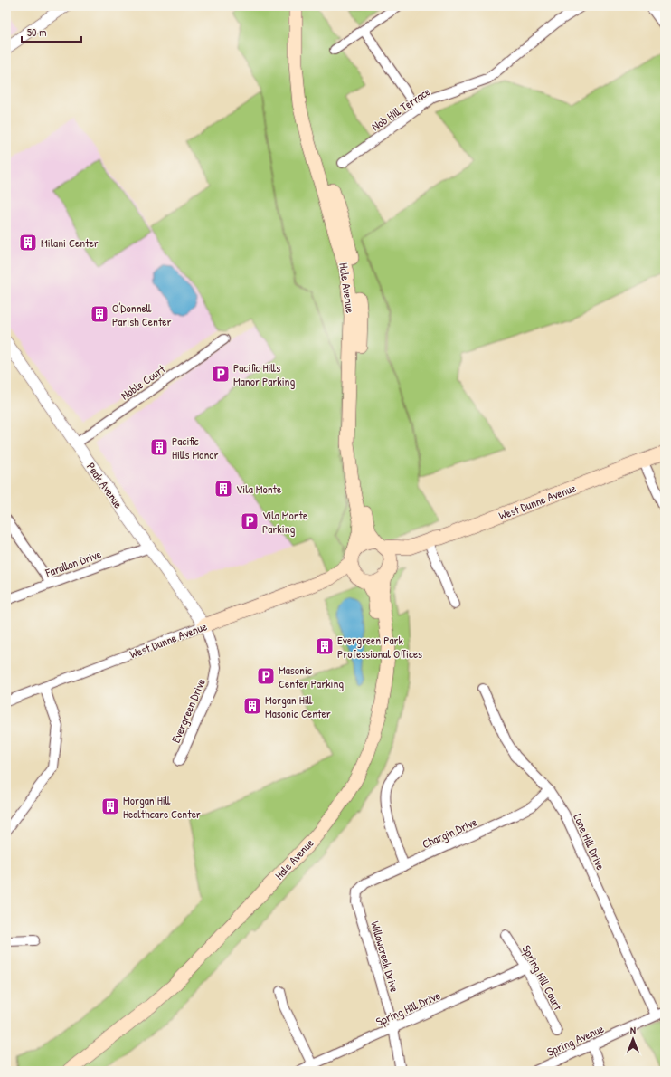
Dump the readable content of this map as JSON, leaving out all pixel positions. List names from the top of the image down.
{
  "streets": {
    "main road": ["Hale Avenue", "West Dunne Avenue"],
    "street": [
      "Nob Hill Terrace",
      "Noble Court",
      "Peak Avenue",
      "Farallon Drive",
      "Evergreen Drive",
      "Chargin Drive",
      "Lone Hill Drive",
      "Willowcreek Drive",
      "Spring Hill Court",
      "Spring Hill Drive",
      "Spring Avenue"
    ]
  },
  "crossings": [
    ["Hale Avenue", "West Dunne Avenue"],
    ["Noble Court", "Peak Avenue"],
    ["Peak Avenue", "West Dunne Avenue"],
    ["Peak Avenue", "Farallon Drive"],
    ["Peak Avenue", "Evergreen Drive"],
    ["West Dunne Avenue", "Evergreen Drive"],
    ["Chargin Drive", "Lone Hill Drive"],
    ["Chargin Drive", "Willowcreek Drive"],
    ["Lone Hill Drive", "Spring Avenue"],
    ["Willowcreek Drive", "Spring Hill Drive"],
    ["Spring Hill Court", "Spring Hill Drive"]
  ],
  "places": {
    "building": [
      "Milani Center",
      "O'Donnell Parish Center",
      "Pacific Hills Manor",
      "Vila Monte",
      "Evergreen Park Professional Offices",
      "Morgan Hill Masonic Center",
      "Morgan Hill Healthcare Center"
    ],
    "parking": ["Pacific Hills Manor Parking", "Vila Monte Parking", "Masonic Center Parking"]
  },
  "scale_bar": "50 m",
  "north": "top"
}
